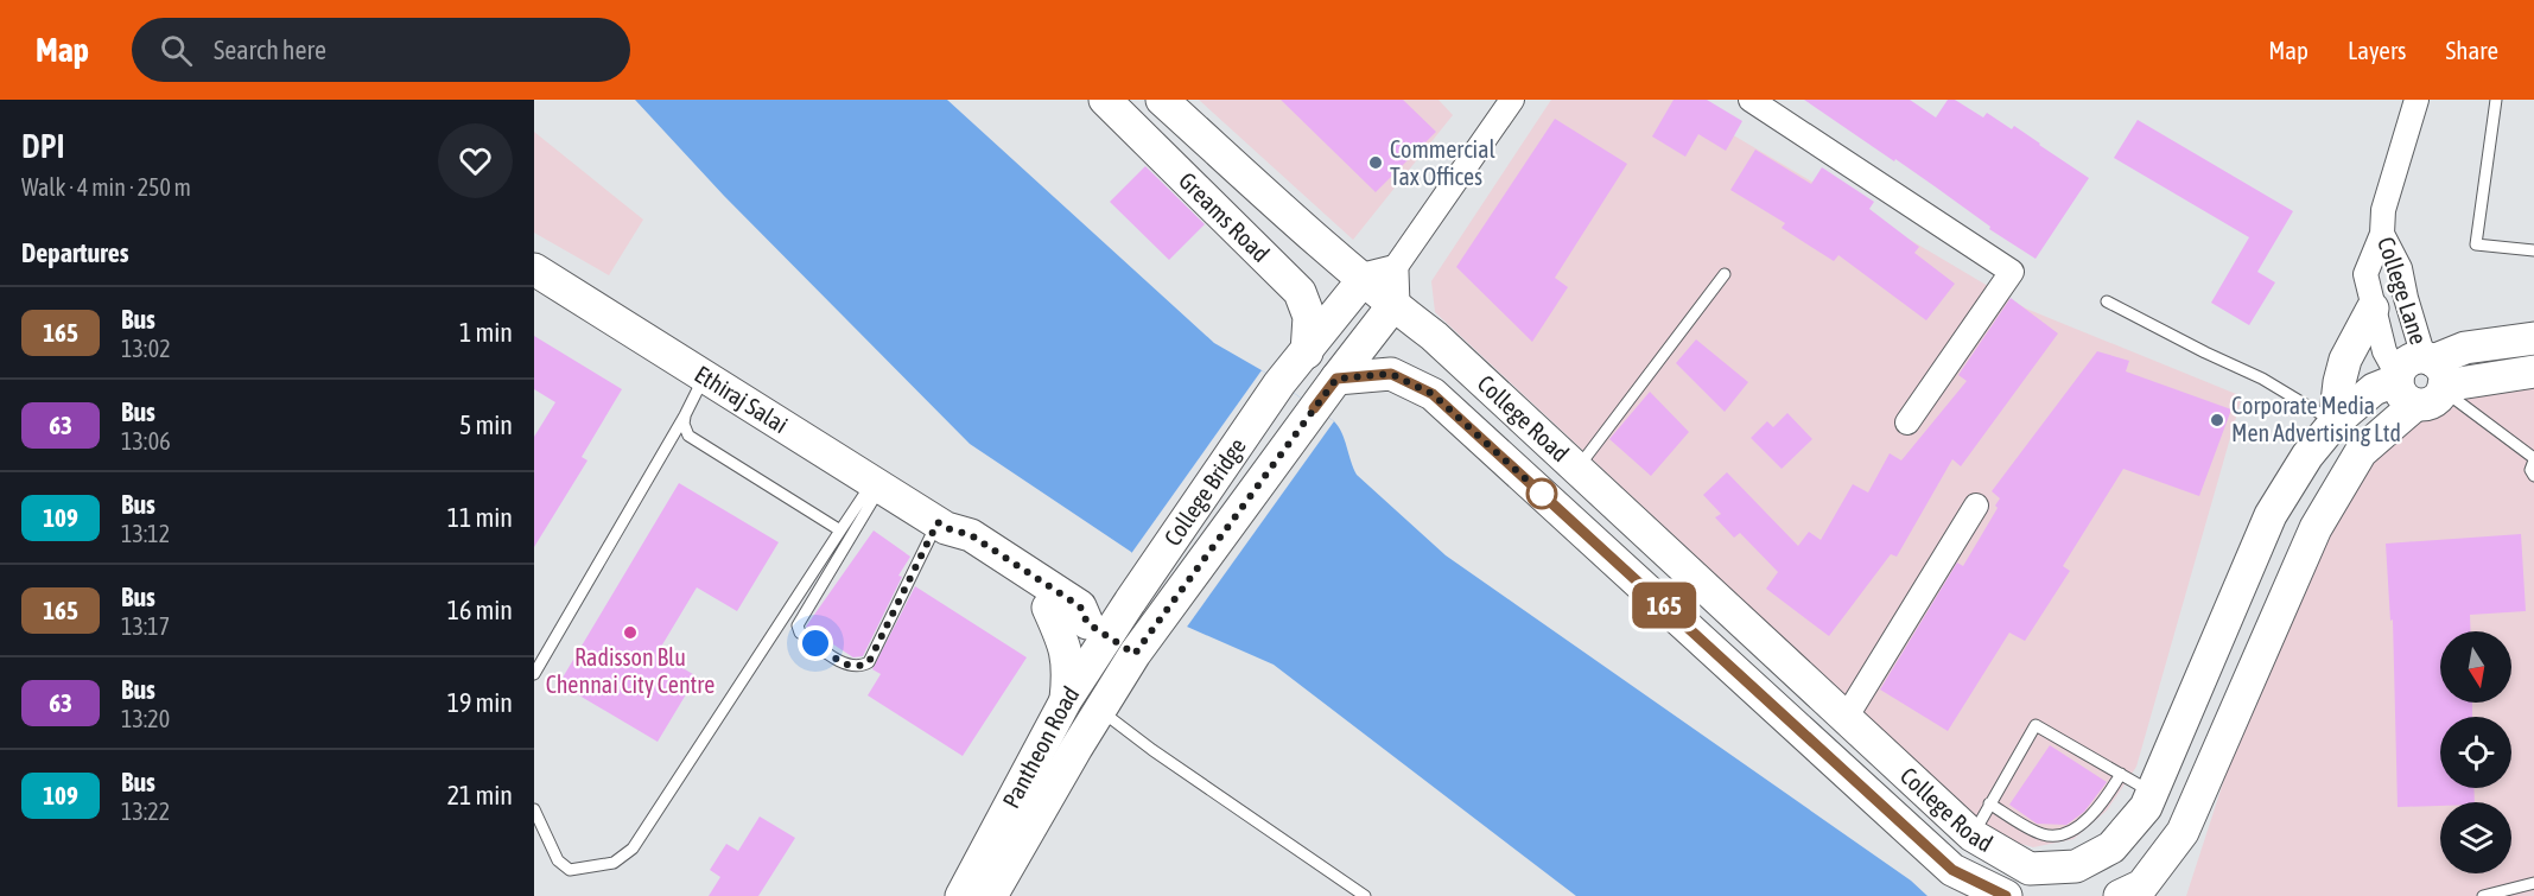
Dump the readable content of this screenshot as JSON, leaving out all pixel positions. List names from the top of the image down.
{
  "streets": {
    "main road": [
      "Greams Road",
      "Ethiraj Salai",
      "College Road",
      "College Bridge",
      "Pantheon Road"
    ],
    "street": ["College Lane"]
  },
  "crossings": [
    ["Greams Road", "College Road"],
    ["Greams Road", "College Bridge"],
    ["College Lane", "College Road"],
    ["Ethiraj Salai", "College Bridge"],
    ["Ethiraj Salai", "Pantheon Road"],
    ["College Road", "College Bridge"],
    ["College Bridge", "Pantheon Road"]
  ],
  "places": ["Commercial Tax Offices", "Corporate Media Men Advertising Ltd", "Radisson Blu Chennai City Centre"],
  "lines": ["bus line 165"],
  "north": "bottom",
  "page": {
    "header": "Map",
    "search": "Search here",
    "nav": ["Map", "Layers", "Share"],
    "heading": [
      ["DPI", "Walk · 4 min · 250 m"],
      "Departures"
    ],
    "on_map": "165",
    "list": [
      {
        "mark": "165",
        "name": "Bus",
        "note": "13:02",
        "value": "1 min"
      },
      {
        "mark": "63",
        "name": "Bus",
        "note": "13:06",
        "value": "5 min"
      },
      {
        "mark": "109",
        "name": "Bus",
        "note": "13:12",
        "value": "11 min"
      },
      {
        "mark": "165",
        "name": "Bus",
        "note": "13:17",
        "value": "16 min"
      },
      {
        "mark": "63",
        "name": "Bus",
        "note": "13:20",
        "value": "19 min"
      },
      {
        "mark": "109",
        "name": "Bus",
        "note": "13:22",
        "value": "21 min"
      }
    ]
  }
}
